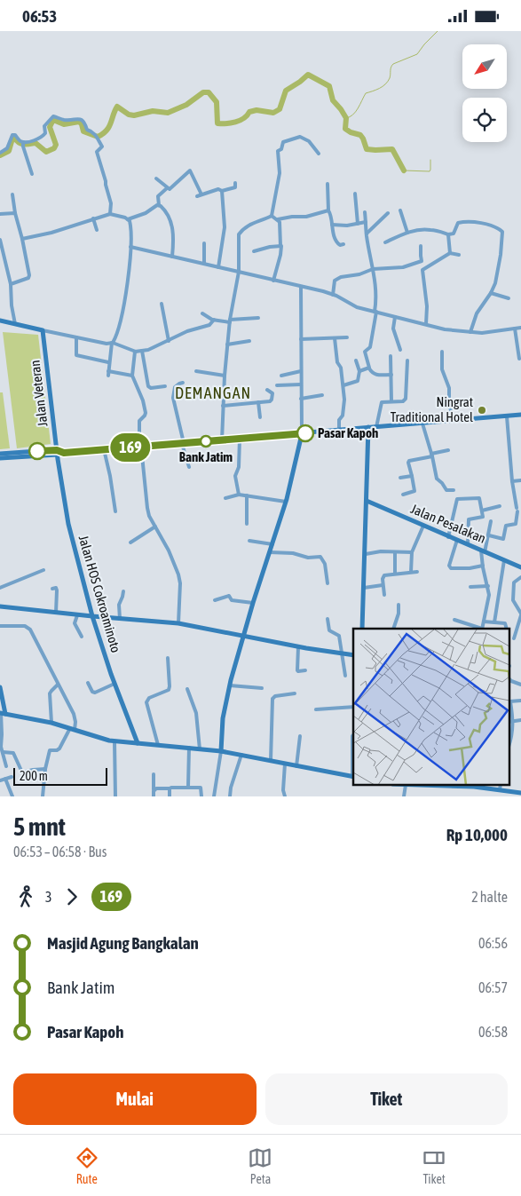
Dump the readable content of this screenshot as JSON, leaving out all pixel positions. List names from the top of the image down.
{
  "streets": {
    "street": ["Jalan Veteran", "Jalan Pesalakan", "Jalan HOS Cokroaminoto"]
  },
  "crossings": [
    ["Jalan Veteran", "Jalan HOS Cokroaminoto"]
  ],
  "districts": ["DEMANGAN"],
  "places": ["Ningrat Traditional Hotel", "Pasar Kapoh", "Bank Jatim"],
  "lines": ["bus line 169"],
  "scale_bar": "200 m",
  "north": "bottom left",
  "page": {
    "status": "06:53",
    "on_map": "169",
    "scale": "200 m",
    "heading": ["5 mnt", "06:53 – 06:58 · Bus", "Rp 10,000"],
    "legs": ["3", "169", "2 halte"],
    "list": [
      {
        "name": "Masjid Agung Bangkalan",
        "value": "06:56"
      },
      {
        "name": "Bank Jatim",
        "value": "06:57"
      },
      {
        "name": "Pasar Kapoh",
        "value": "06:58"
      }
    ],
    "buttons": ["Mulai", "Tiket"],
    "tabs": ["Rute", "Peta", "Tiket"]
  }
}
